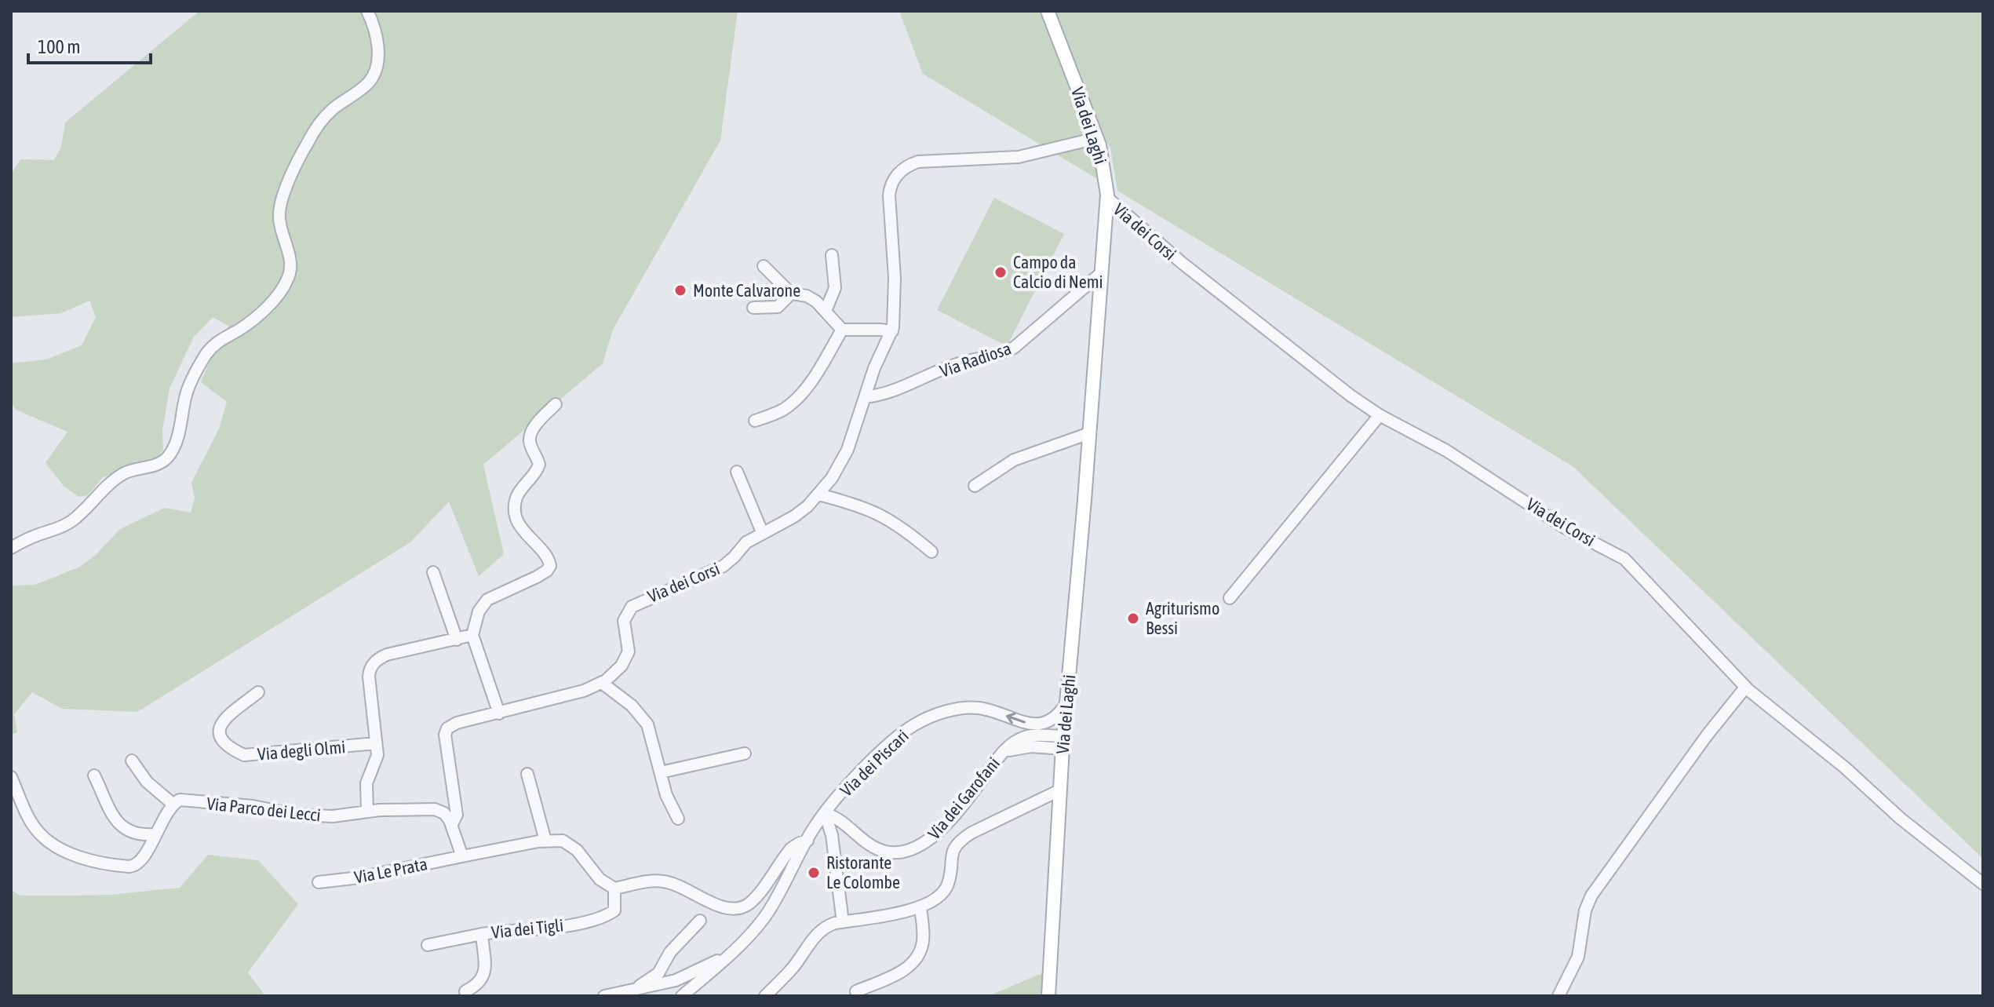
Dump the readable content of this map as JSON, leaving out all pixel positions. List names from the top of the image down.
{
  "streets": {
    "main road": ["Via dei Laghi"],
    "street": [
      "Via dei Corsi",
      "Via Radiosa",
      "Via degli Olmi",
      "Via dei Piscari",
      "Via dei Garofani",
      "Via Parco dei Lecci",
      "Via Le Prata",
      "Via dei Tigli"
    ]
  },
  "crossings": [
    ["Via dei Laghi", "Via dei Corsi"],
    ["Via dei Laghi", "Via Radiosa"],
    ["Via dei Laghi", "Via dei Piscari"],
    ["Via dei Laghi", "Via dei Garofani"],
    ["Via dei Corsi", "Via Radiosa"],
    ["Via dei Corsi", "Via Parco dei Lecci"],
    ["Via dei Piscari", "Via dei Garofani"]
  ],
  "one_way": ["Via dei Piscari"],
  "places": [
    "Campo da Calcio di Nemi",
    "Monte Calvarone",
    "Agriturismo Bessi",
    "Ristorante Le Colombe"
  ],
  "scale_bar": "100 m"
}
